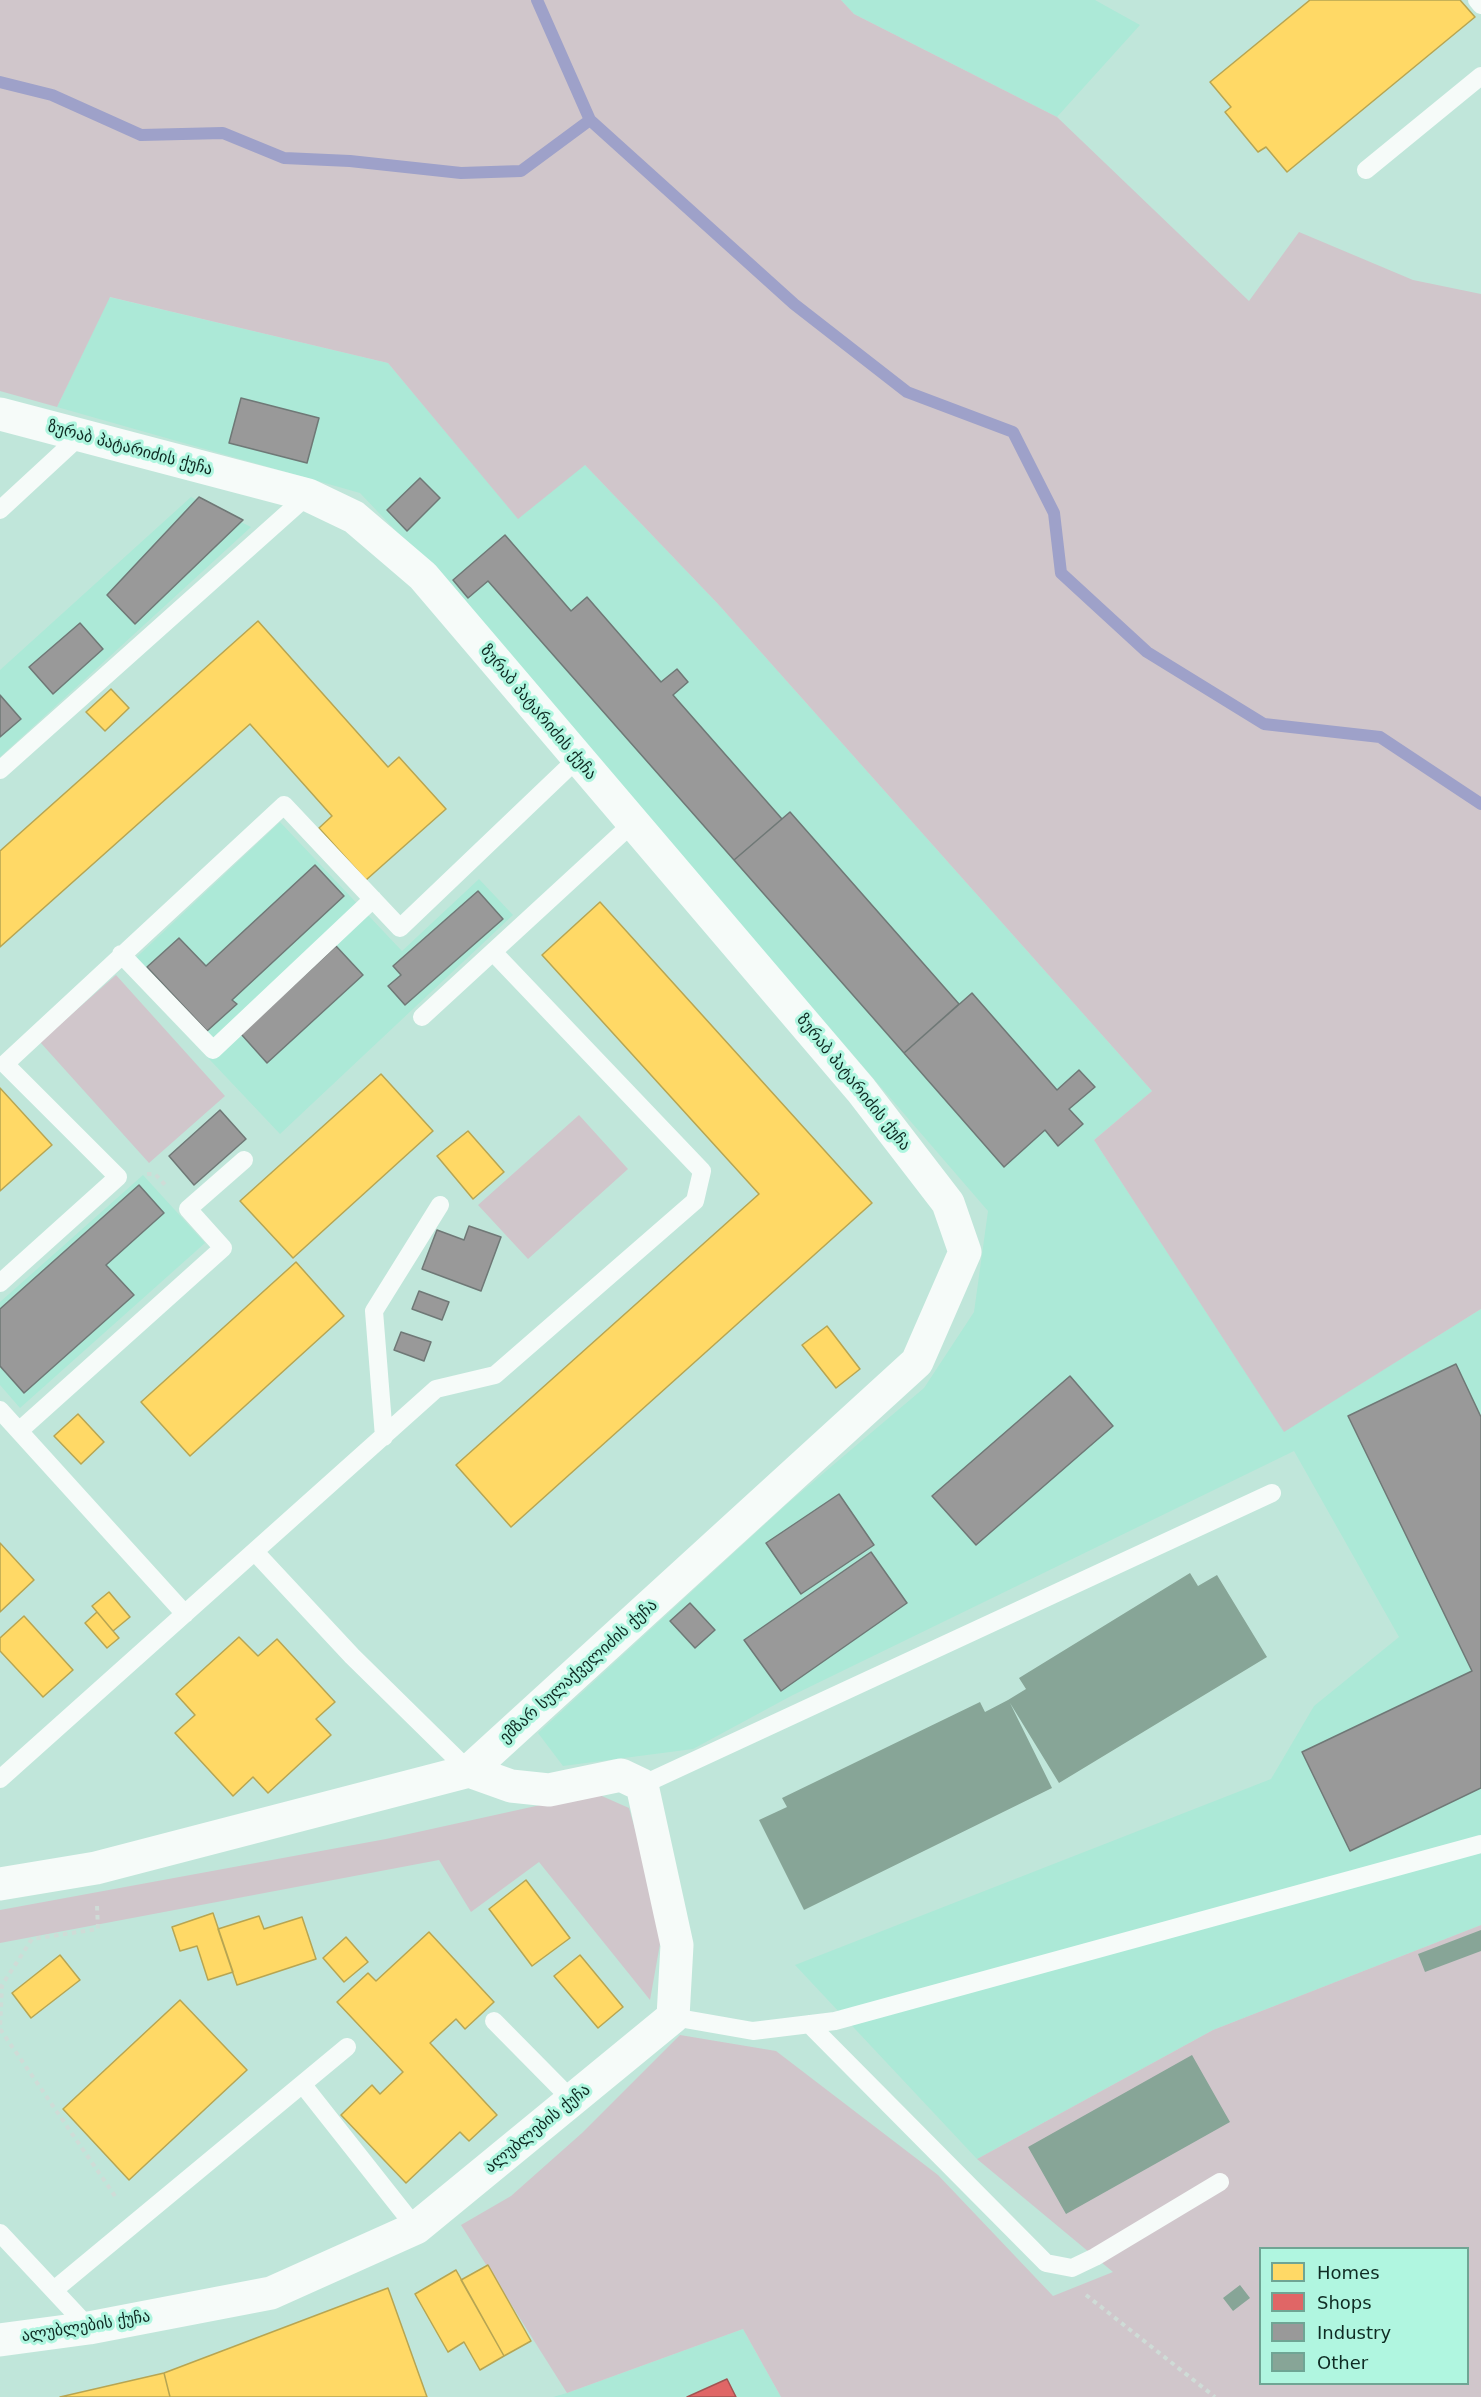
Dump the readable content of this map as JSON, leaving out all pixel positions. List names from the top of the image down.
{
  "streets": {
    "street": ["ზურაბ პატარიძის ქუჩა", "ემზარ სულაქველიძის ქუჩა", "ალუბლების ქუჩა"]
  },
  "crossings": [
    ["ზურაბ პატარიძის ქუჩა", "ემზარ სულაქველიძის ქუჩა"]
  ],
  "legend": [
    "Homes",
    "Shops",
    "Industry",
    "Other"
  ]
}
